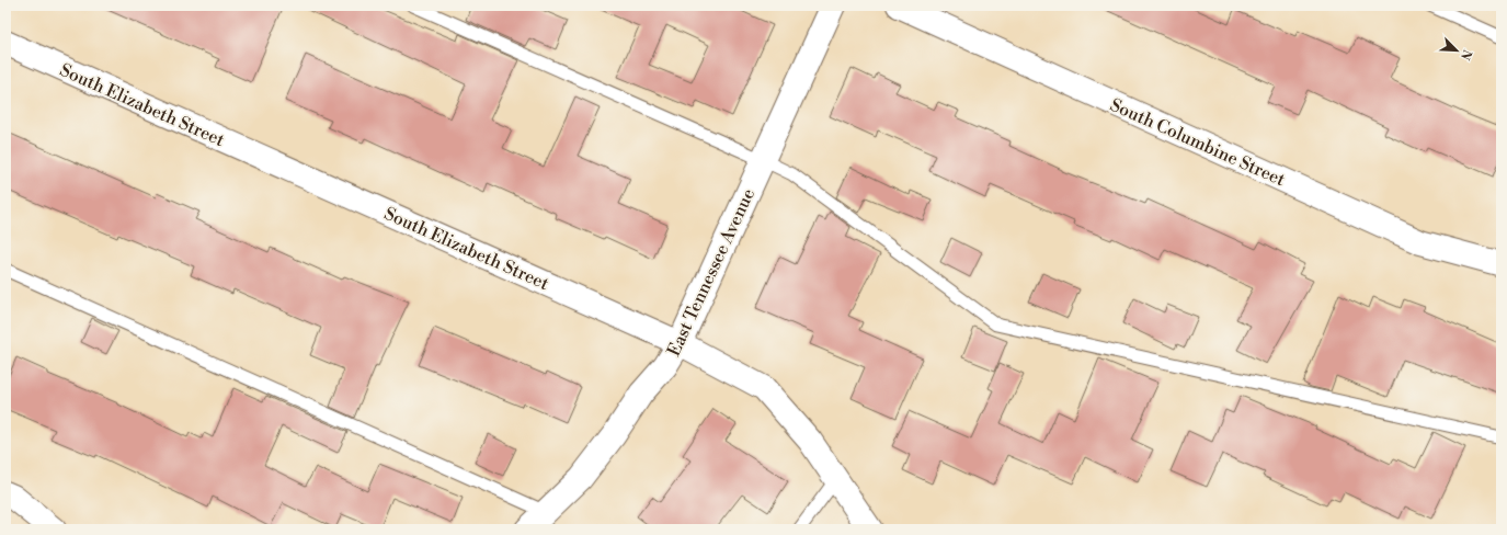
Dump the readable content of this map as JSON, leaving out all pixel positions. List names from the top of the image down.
{
  "streets": {
    "street": ["South Elizabeth Street", "South Columbine Street", "East Tennessee Avenue"]
  },
  "crossings": [
    ["South Elizabeth Street", "East Tennessee Avenue"]
  ],
  "north": "bottom right"
}
